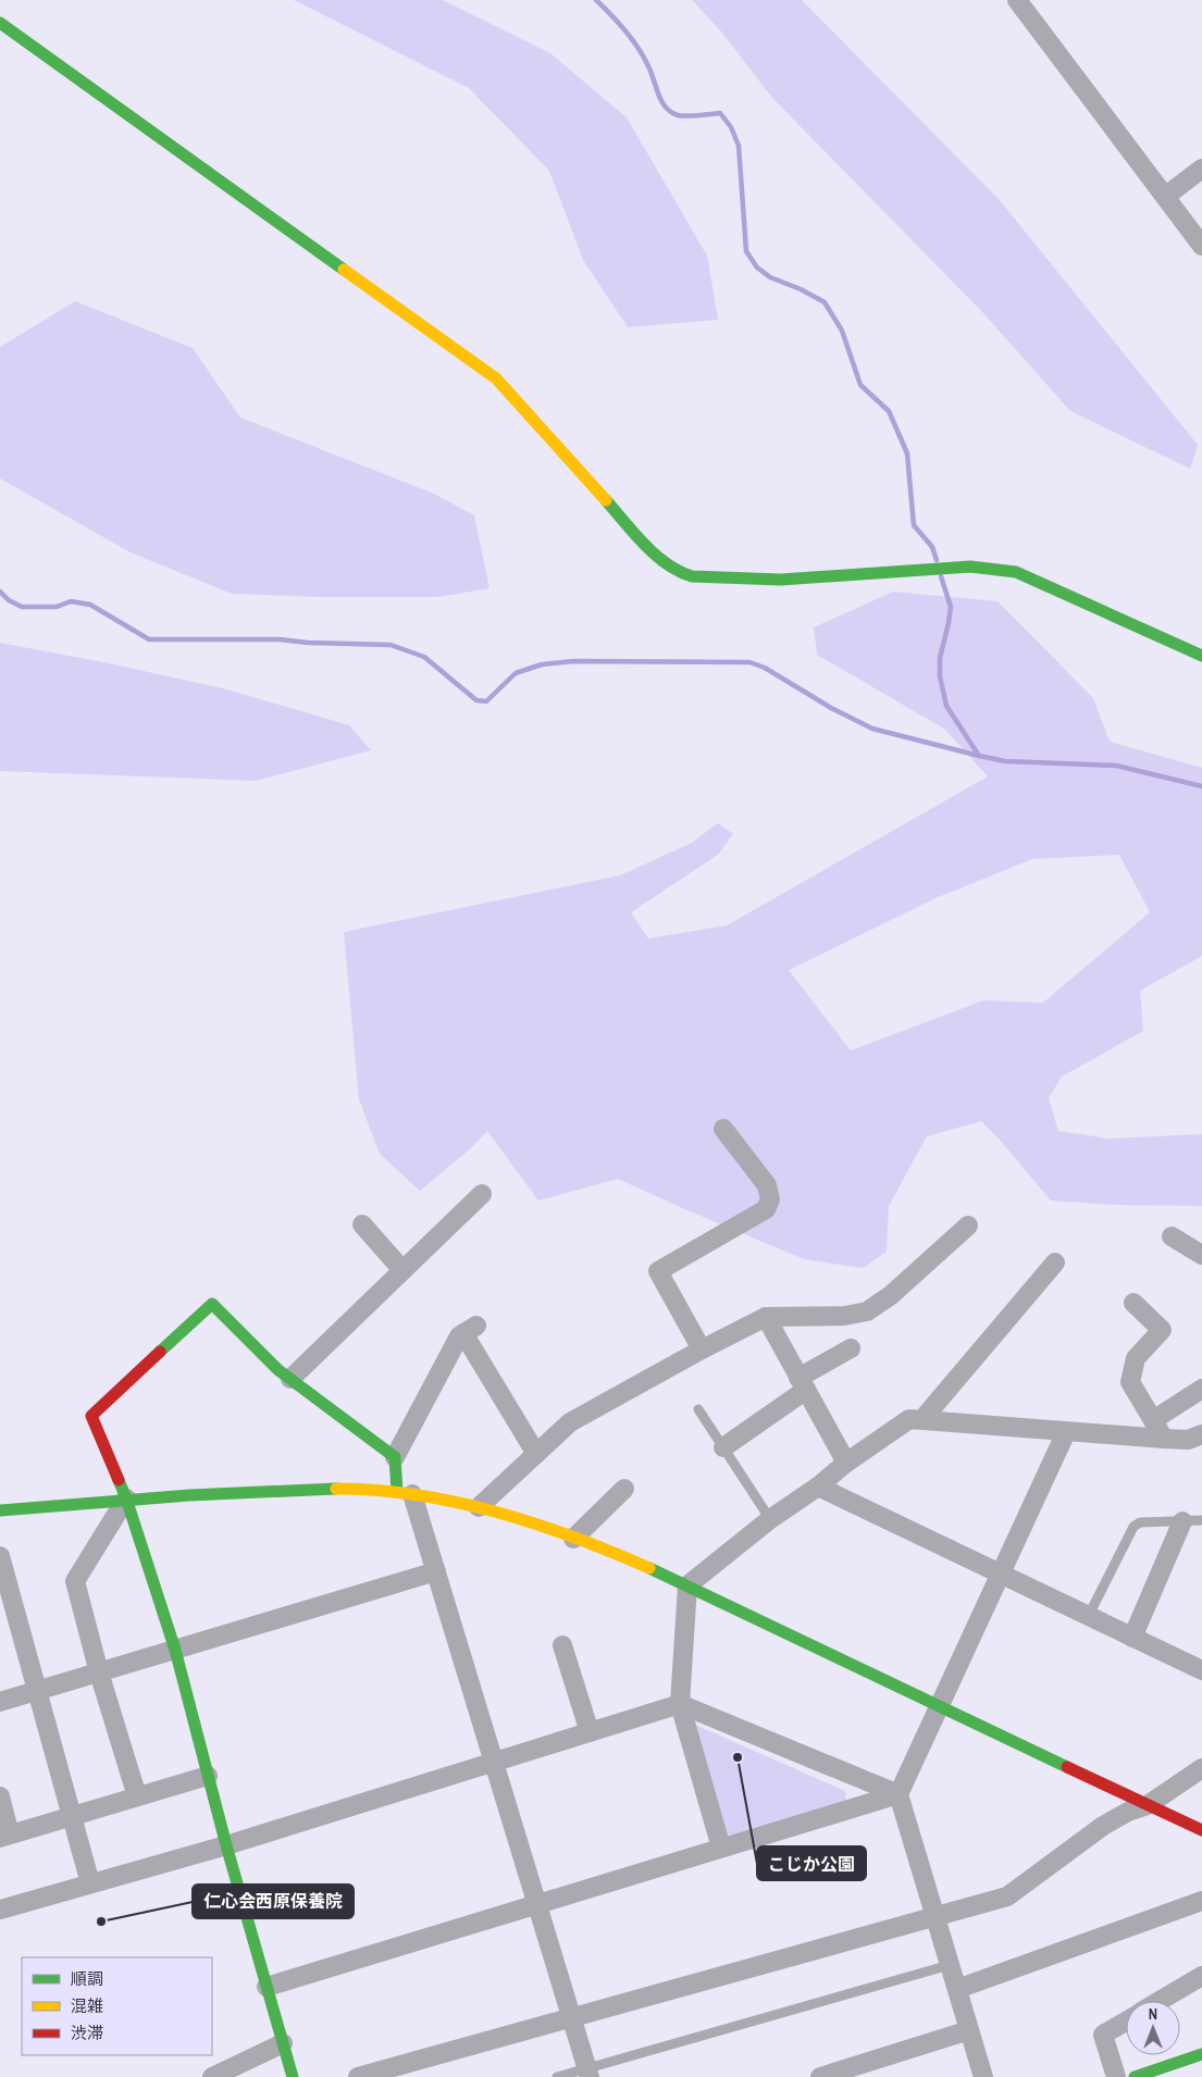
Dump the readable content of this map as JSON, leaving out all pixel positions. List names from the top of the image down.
{
  "places": ["こじか公園", "仁心会西原保養院"],
  "legend": ["順調", "混雑", "渋滞"],
  "north": "top"
}
